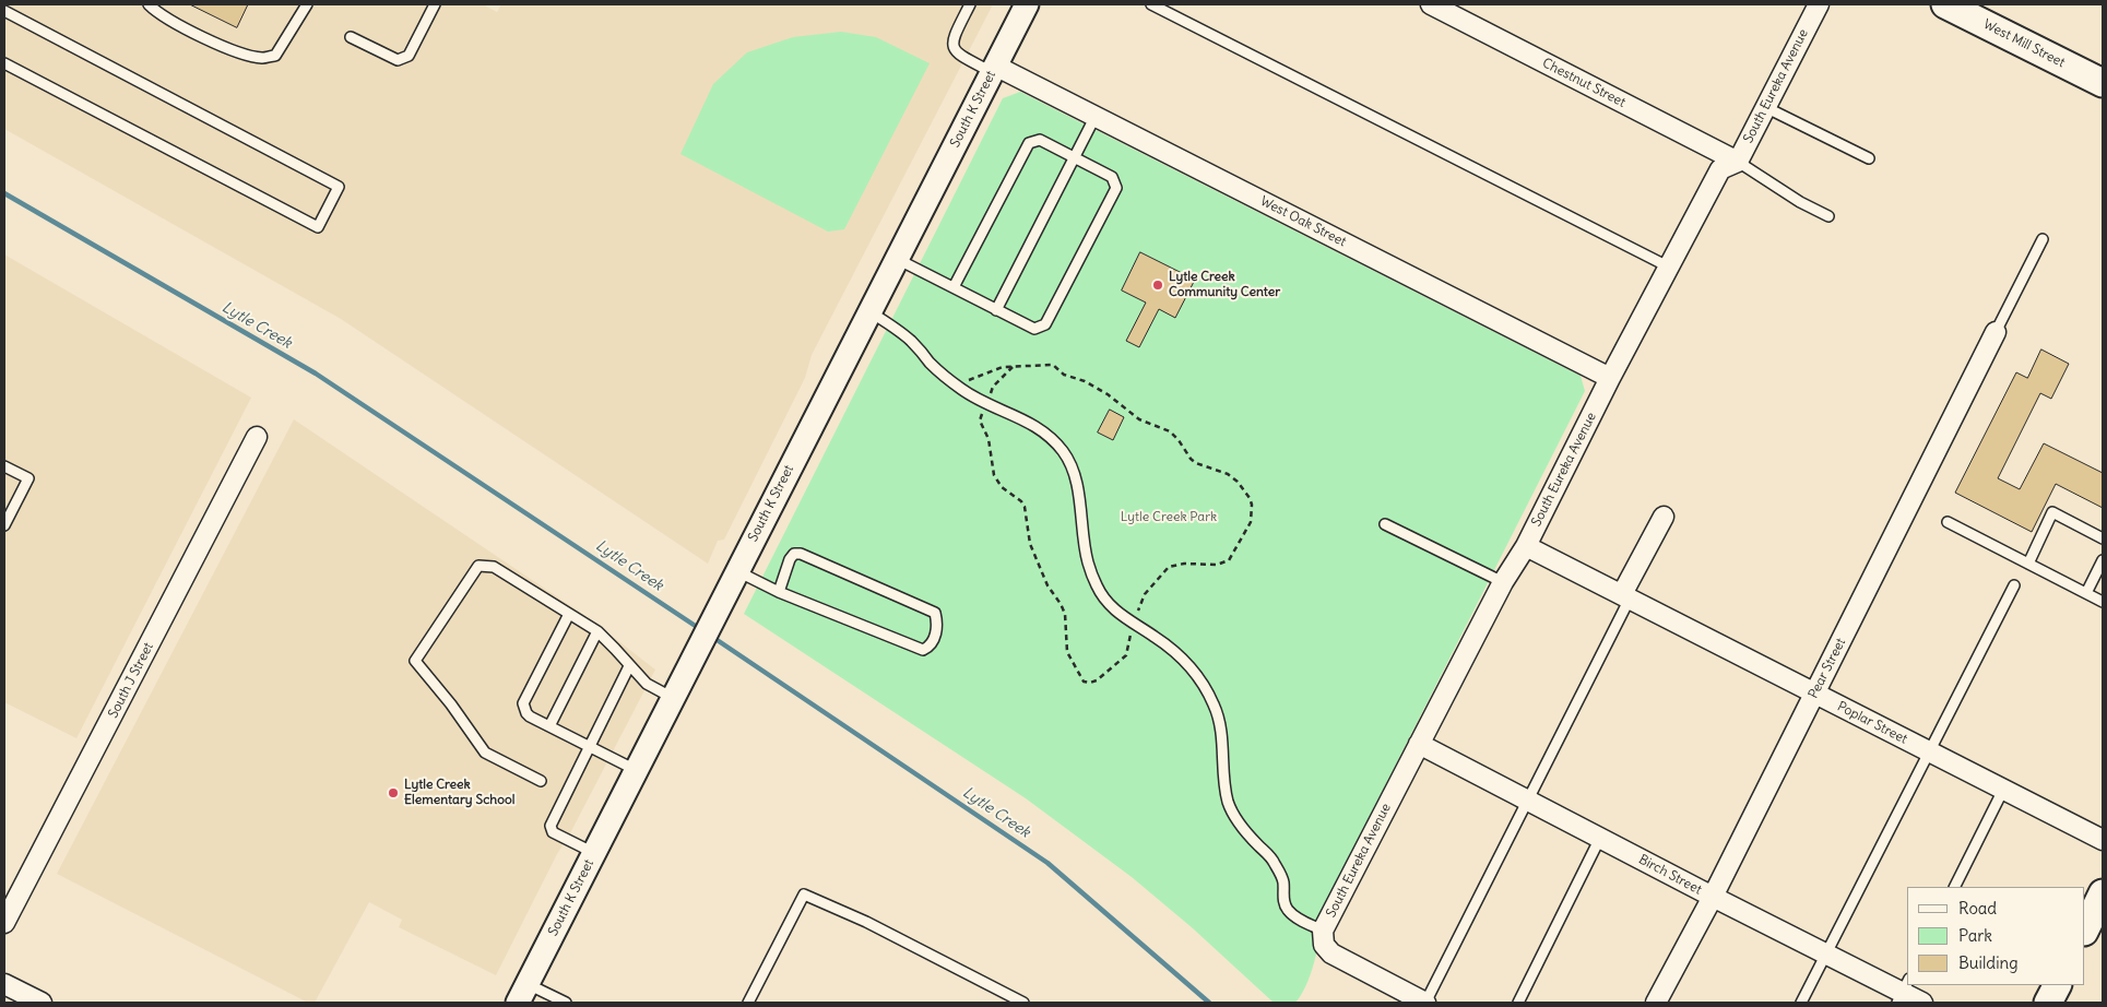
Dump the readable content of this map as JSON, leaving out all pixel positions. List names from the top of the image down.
{
  "streets": {
    "main road": ["West Mill Street"],
    "street": [
      "Chestnut Street",
      "South Eureka Avenue",
      "South K Street",
      "West Oak Street",
      "Pear Street",
      "South J Street",
      "Poplar Street",
      "Birch Street"
    ]
  },
  "crossings": [
    ["Chestnut Street", "South Eureka Avenue"],
    ["South Eureka Avenue", "West Oak Street"],
    ["South Eureka Avenue", "Poplar Street"],
    ["South Eureka Avenue", "Birch Street"],
    ["South K Street", "West Oak Street"],
    ["Pear Street", "Poplar Street"],
    ["Pear Street", "Birch Street"]
  ],
  "water": ["Lytle Creek"],
  "parks": ["Lytle Creek Park"],
  "places": ["Lytle Creek Community Center", "Lytle Creek Elementary School"],
  "legend": ["Road", "Park", "Building"]
}
